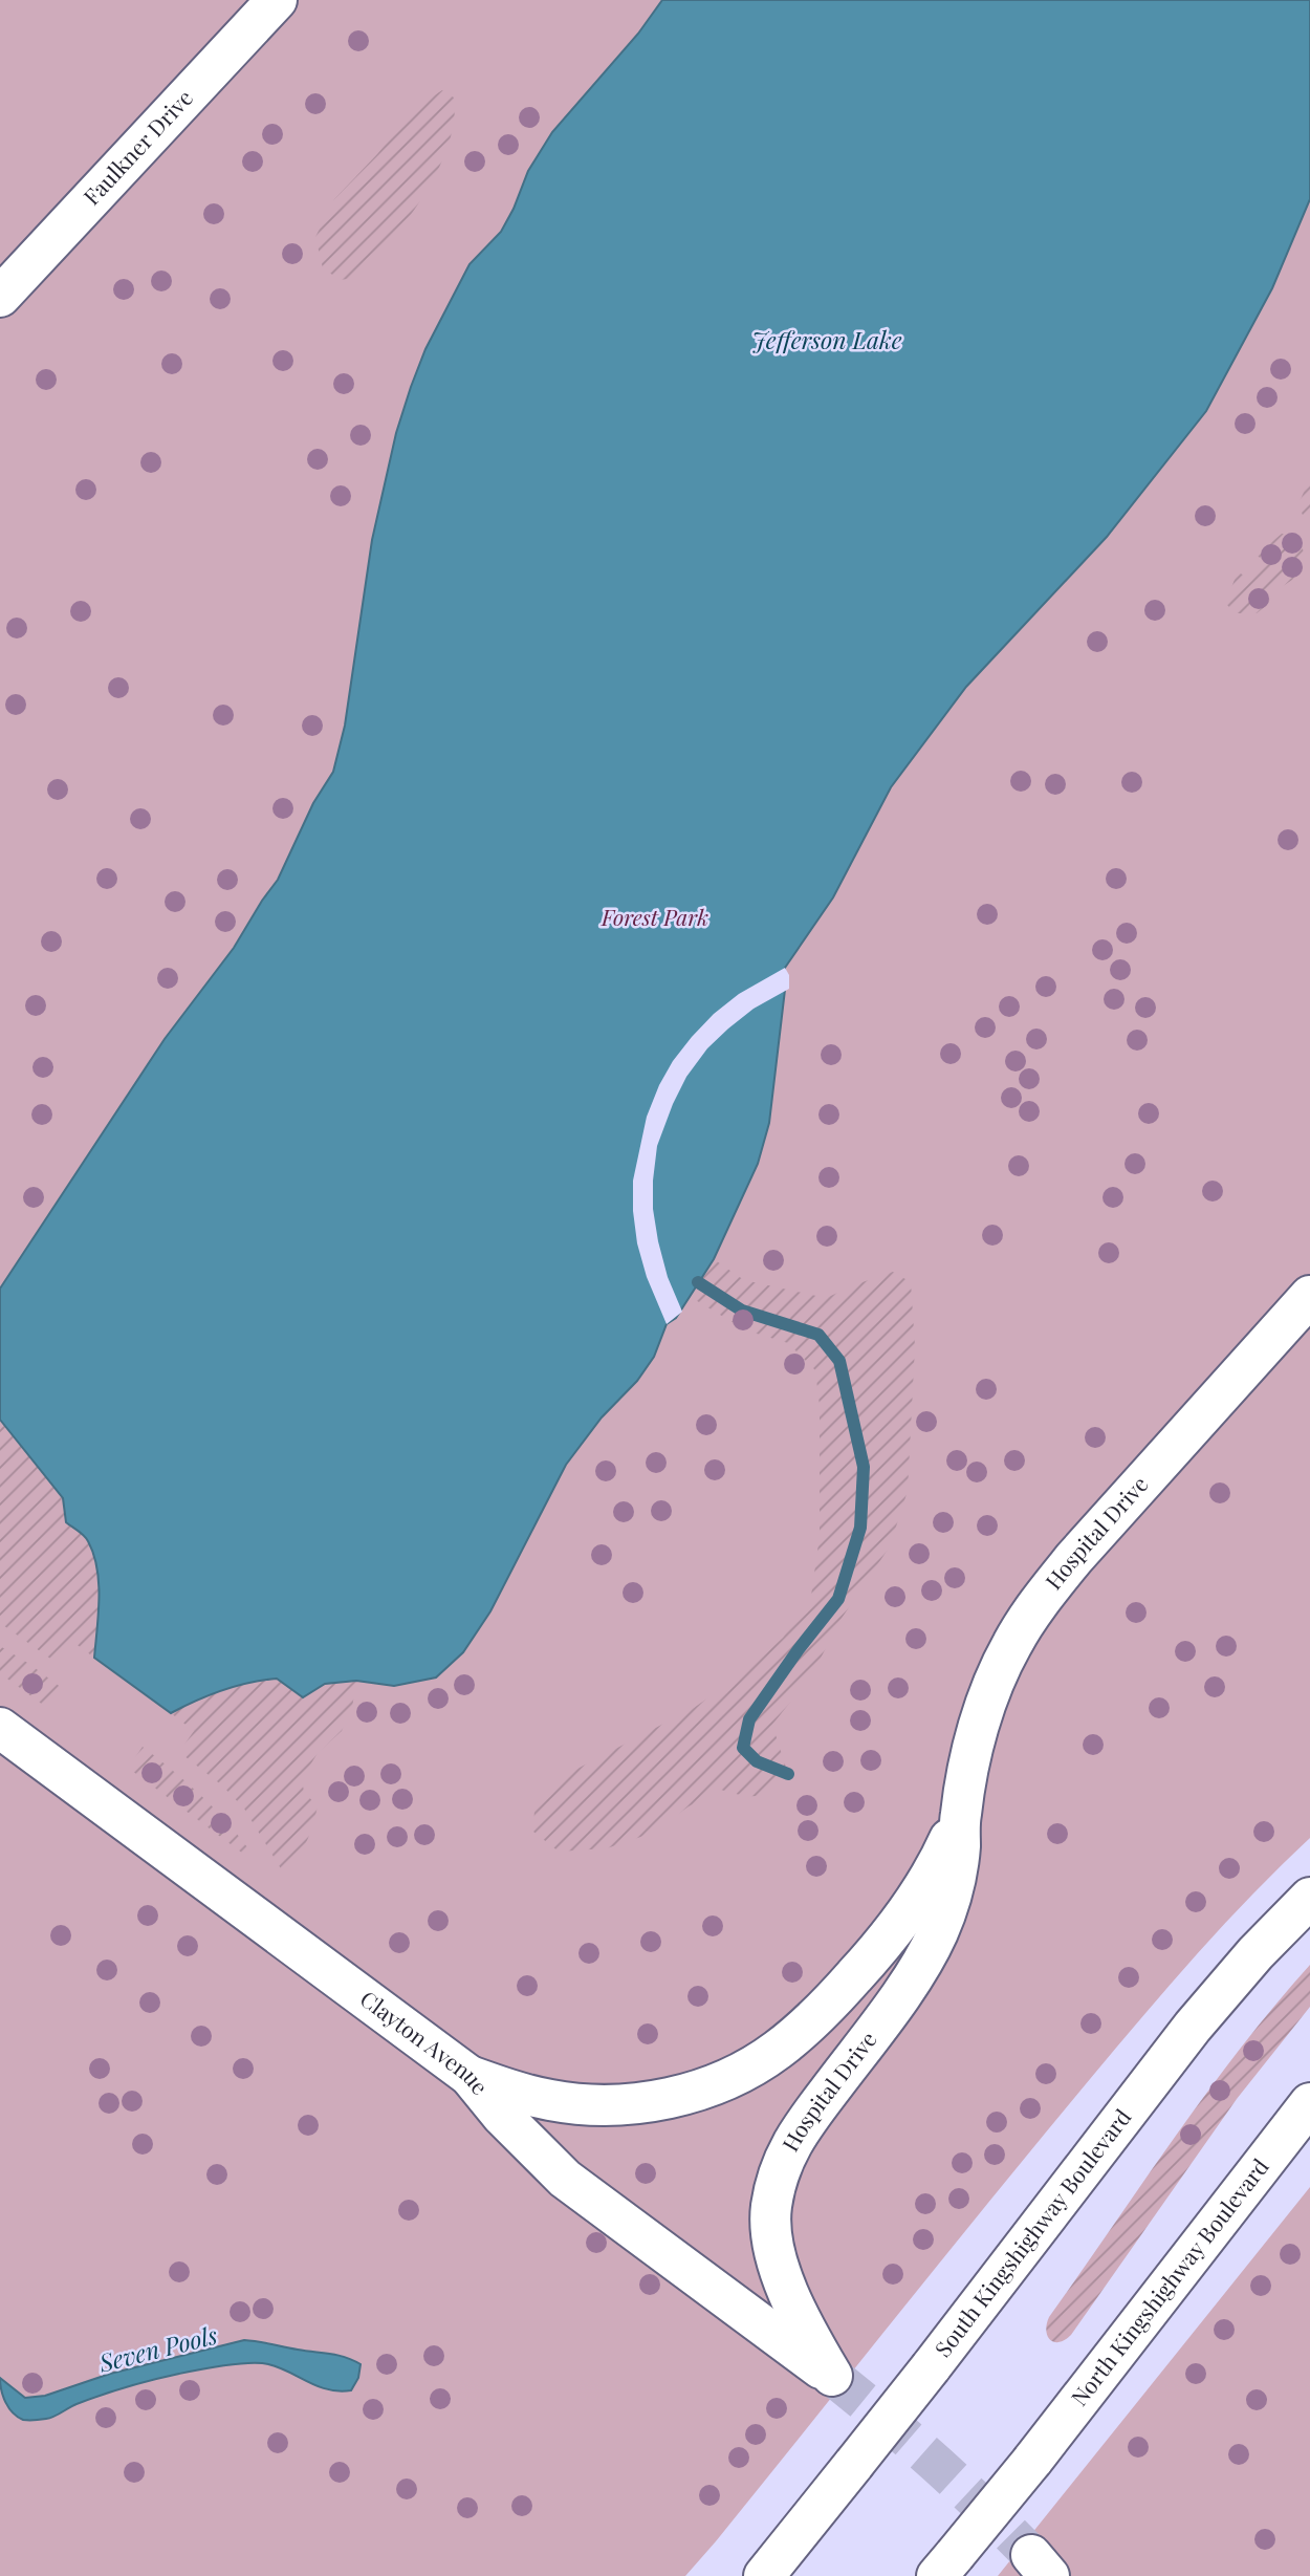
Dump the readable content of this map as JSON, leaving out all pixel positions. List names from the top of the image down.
{
  "streets": {
    "street": [
      "Faulkner Drive",
      "Hospital Drive",
      "Clayton Avenue",
      "South Kingshighway Boulevard",
      "North Kingshighway Boulevard"
    ]
  },
  "crossings": [
    ["Hospital Drive", "Clayton Avenue"]
  ],
  "water": ["Jefferson Lake", "Seven Pools"],
  "parks": ["Forest Park"]
}
